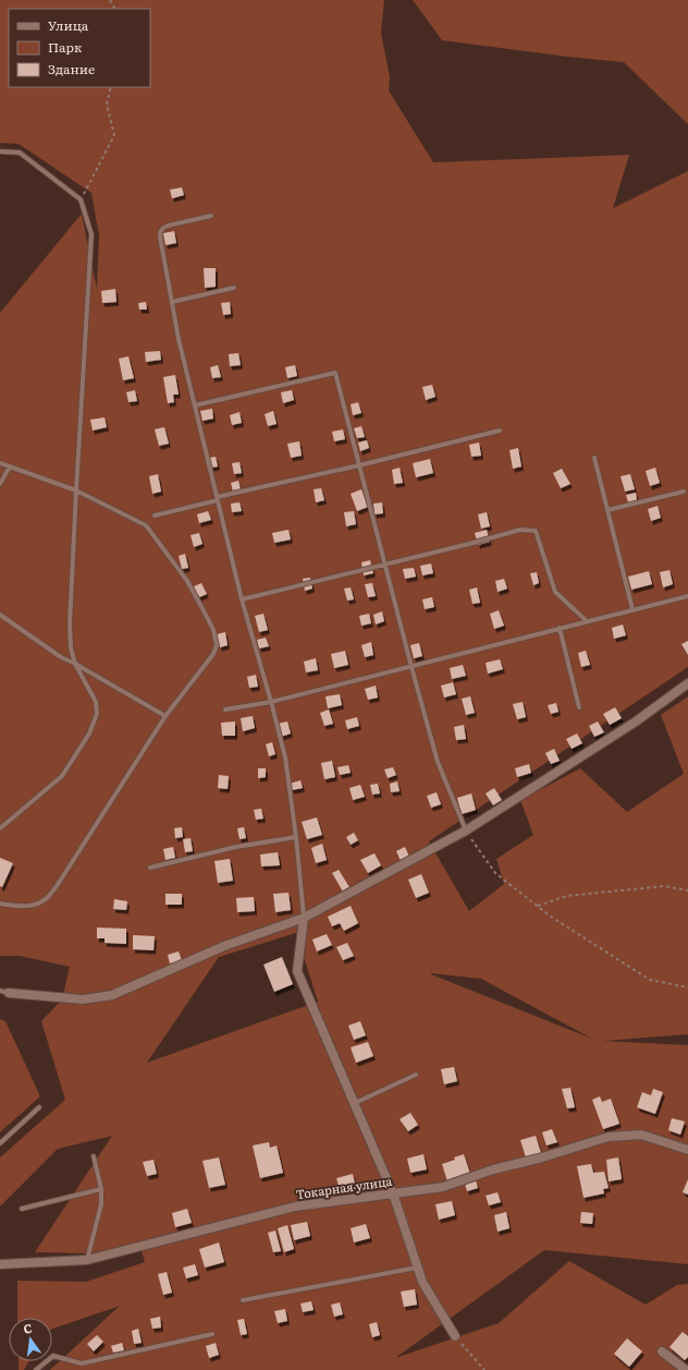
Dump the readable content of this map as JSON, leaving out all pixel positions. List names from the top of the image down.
{
  "streets": {
    "street": ["Токарная улица"]
  },
  "legend": ["Улица", "Парк", "Здание"],
  "north": "top"
}
